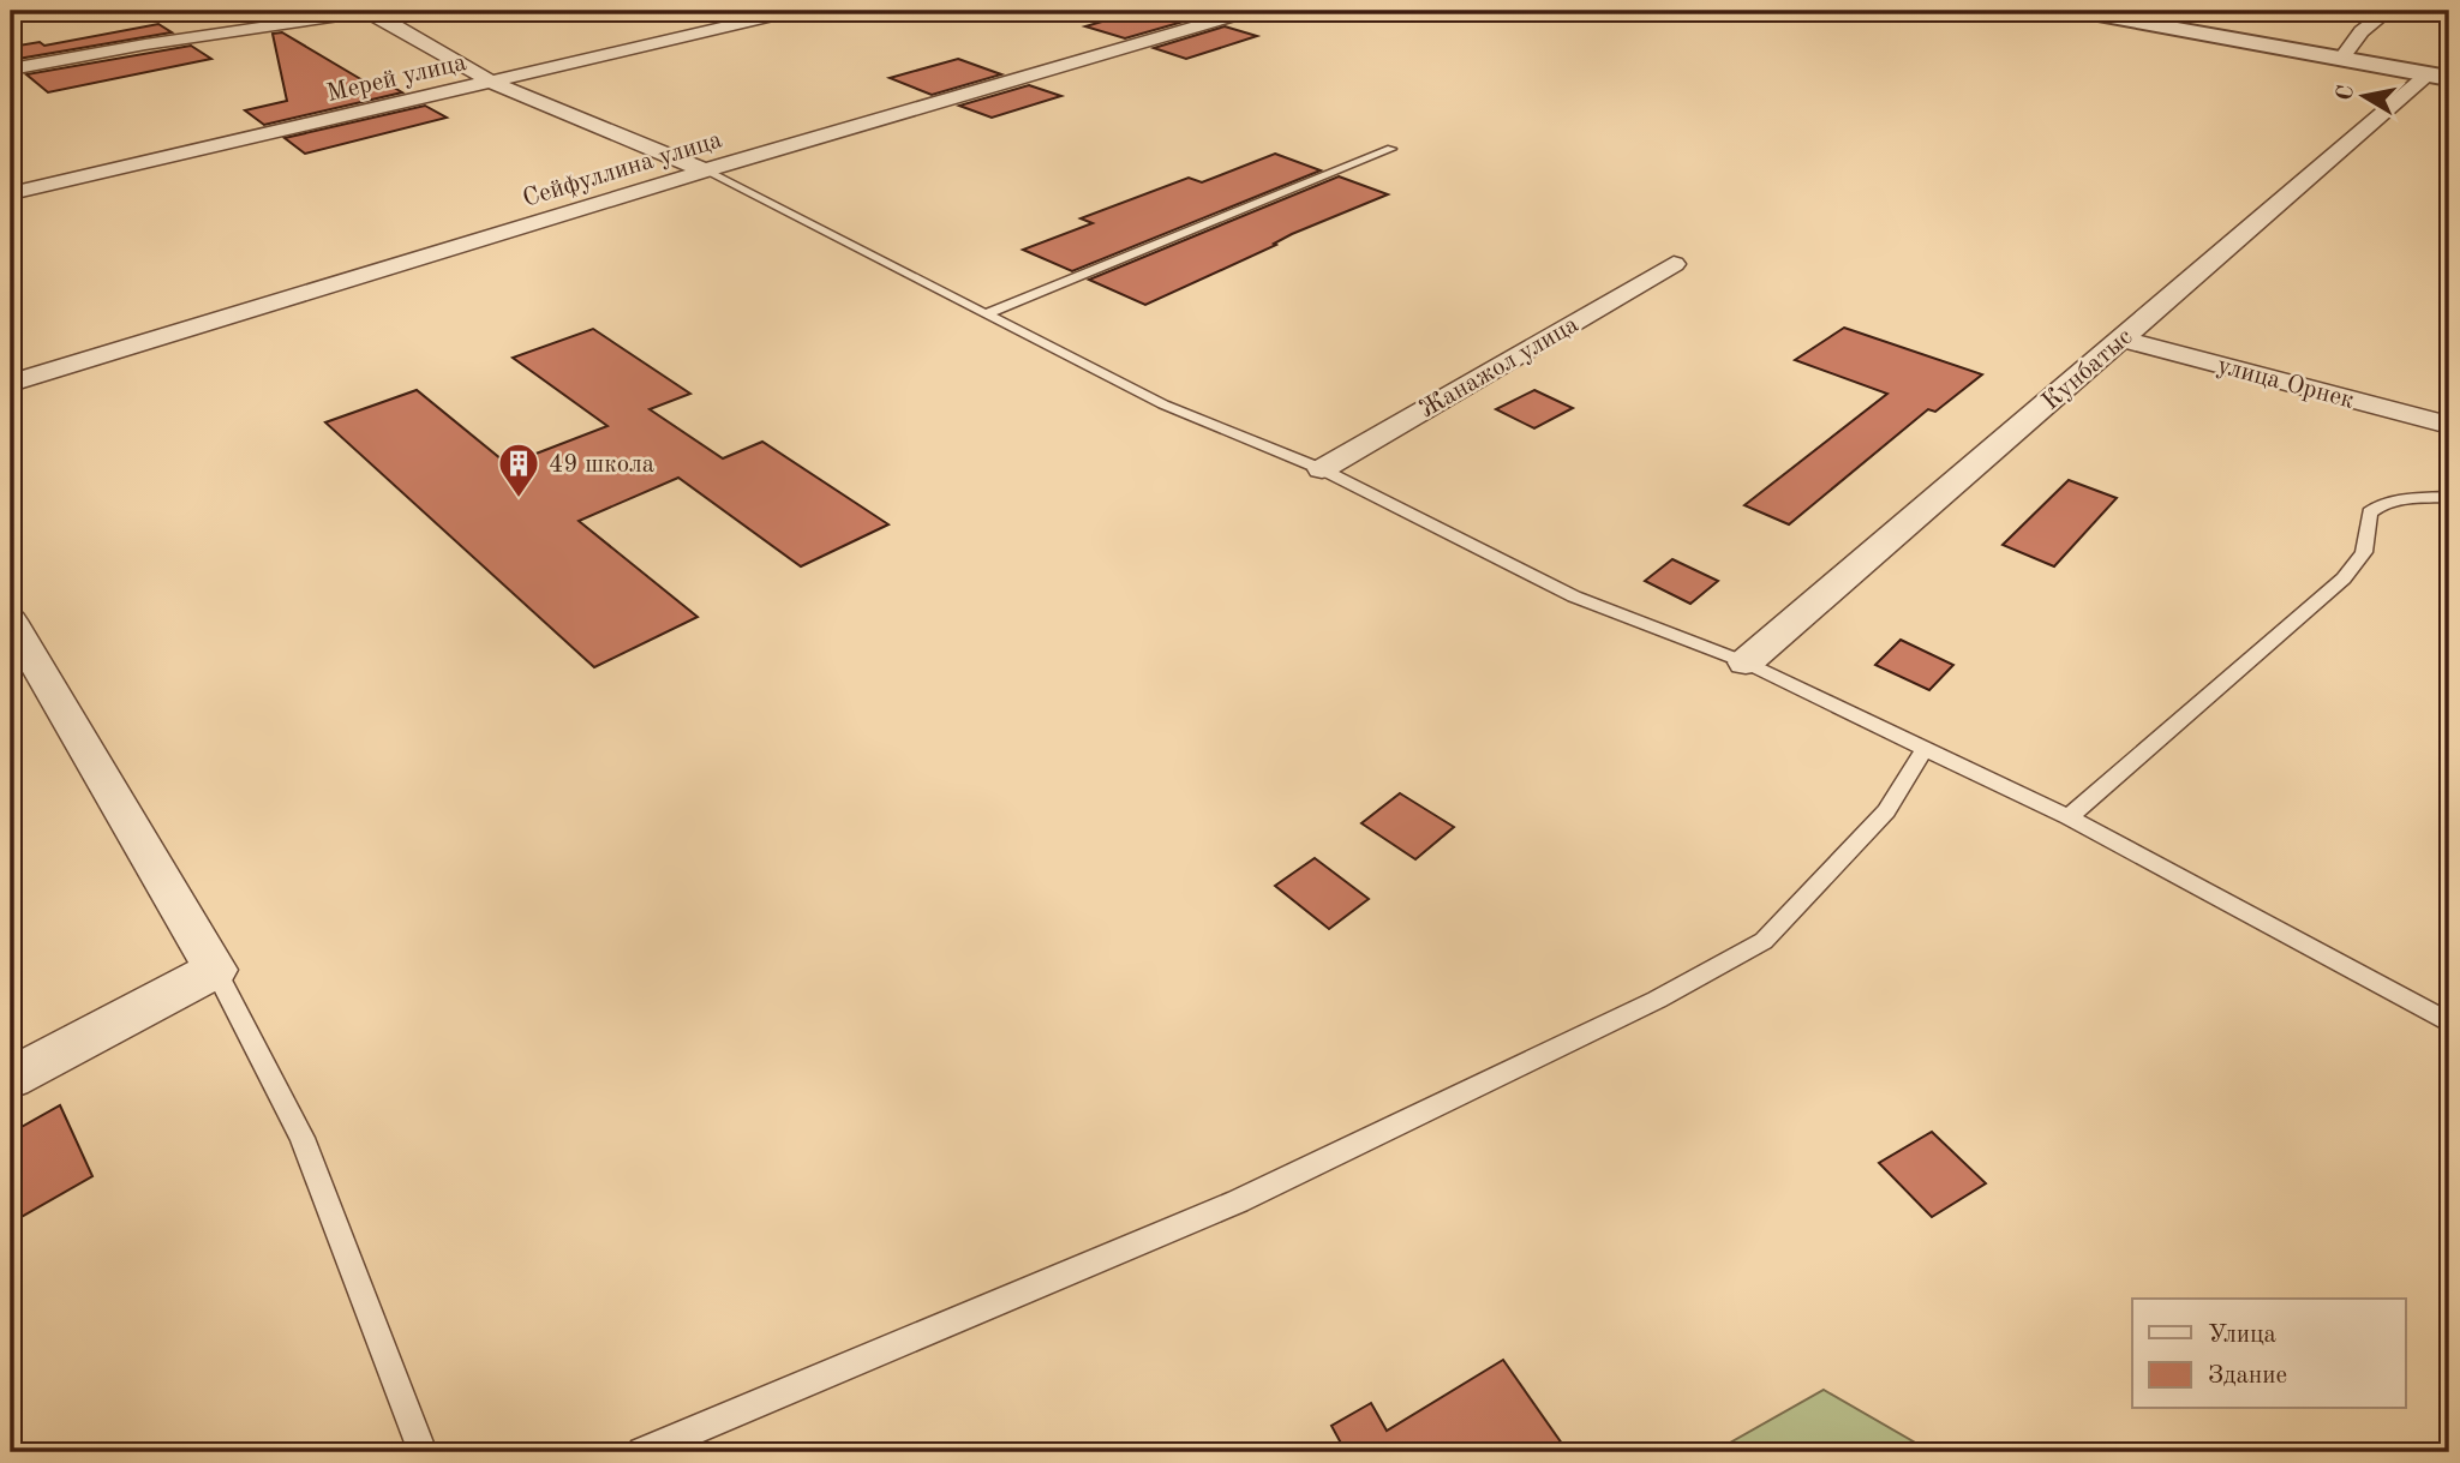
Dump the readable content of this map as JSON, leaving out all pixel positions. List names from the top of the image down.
{
  "streets": {
    "street": [
      "Мерей улица",
      "Сейфуллина улица",
      "Жанажол улица",
      "Кунбатыс",
      "улица Орнек"
    ]
  },
  "crossings": [
    ["Кунбатыс", "улица Орнек"]
  ],
  "places": {
    "building": ["49 школа"]
  },
  "legend": ["Улица", "Здание"],
  "north": "left"
}
